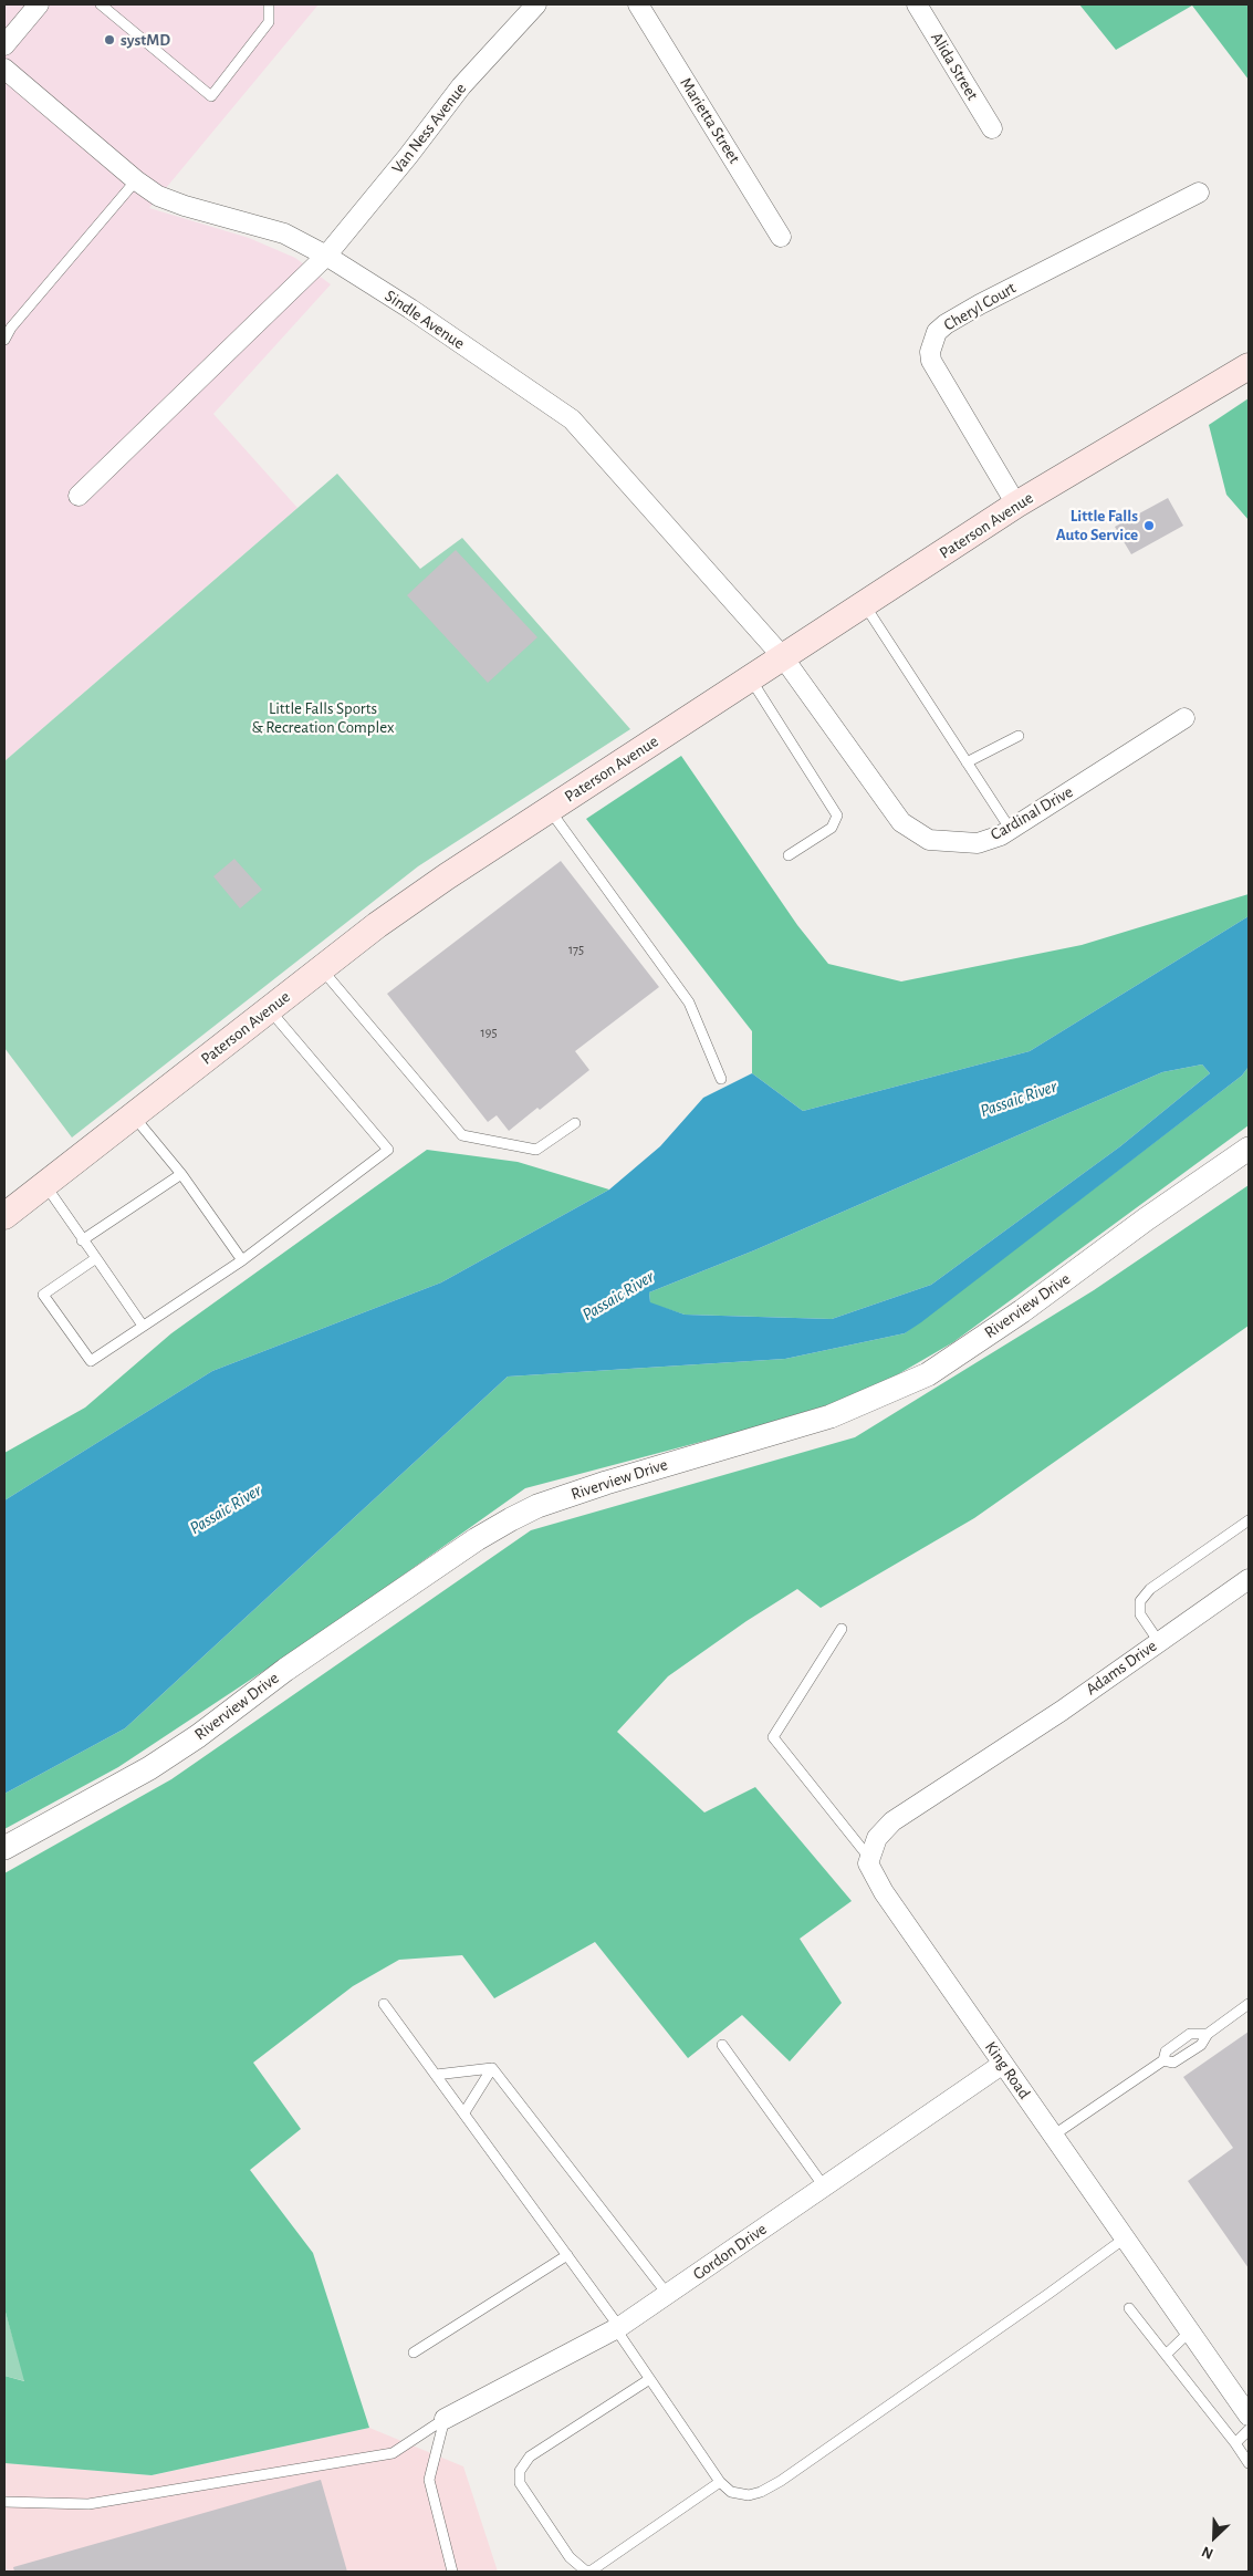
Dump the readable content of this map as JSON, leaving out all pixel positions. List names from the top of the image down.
{
  "streets": {
    "main road": ["Paterson Avenue"],
    "street": [
      "Alida Street",
      "Marietta Street",
      "Van Ness Avenue",
      "Cheryl Court",
      "Sindle Avenue",
      "Cardinal Drive",
      "Riverview Drive",
      "Adams Drive",
      "King Road",
      "Gordon Drive"
    ]
  },
  "crossings": [
    ["Van Ness Avenue", "Sindle Avenue"],
    ["Cheryl Court", "Paterson Avenue"],
    ["Sindle Avenue", "Paterson Avenue"],
    ["Sindle Avenue", "Cardinal Drive"],
    ["Paterson Avenue", "Cardinal Drive"],
    ["Adams Drive", "King Road"],
    ["King Road", "Gordon Drive"]
  ],
  "water": ["Passaic River"],
  "parks": ["Little Falls Sports & Recreation Complex"],
  "places": ["systMD", "Little Falls Auto Service"],
  "house_numbers": ["175", "195"],
  "north": "bottom left"
}
